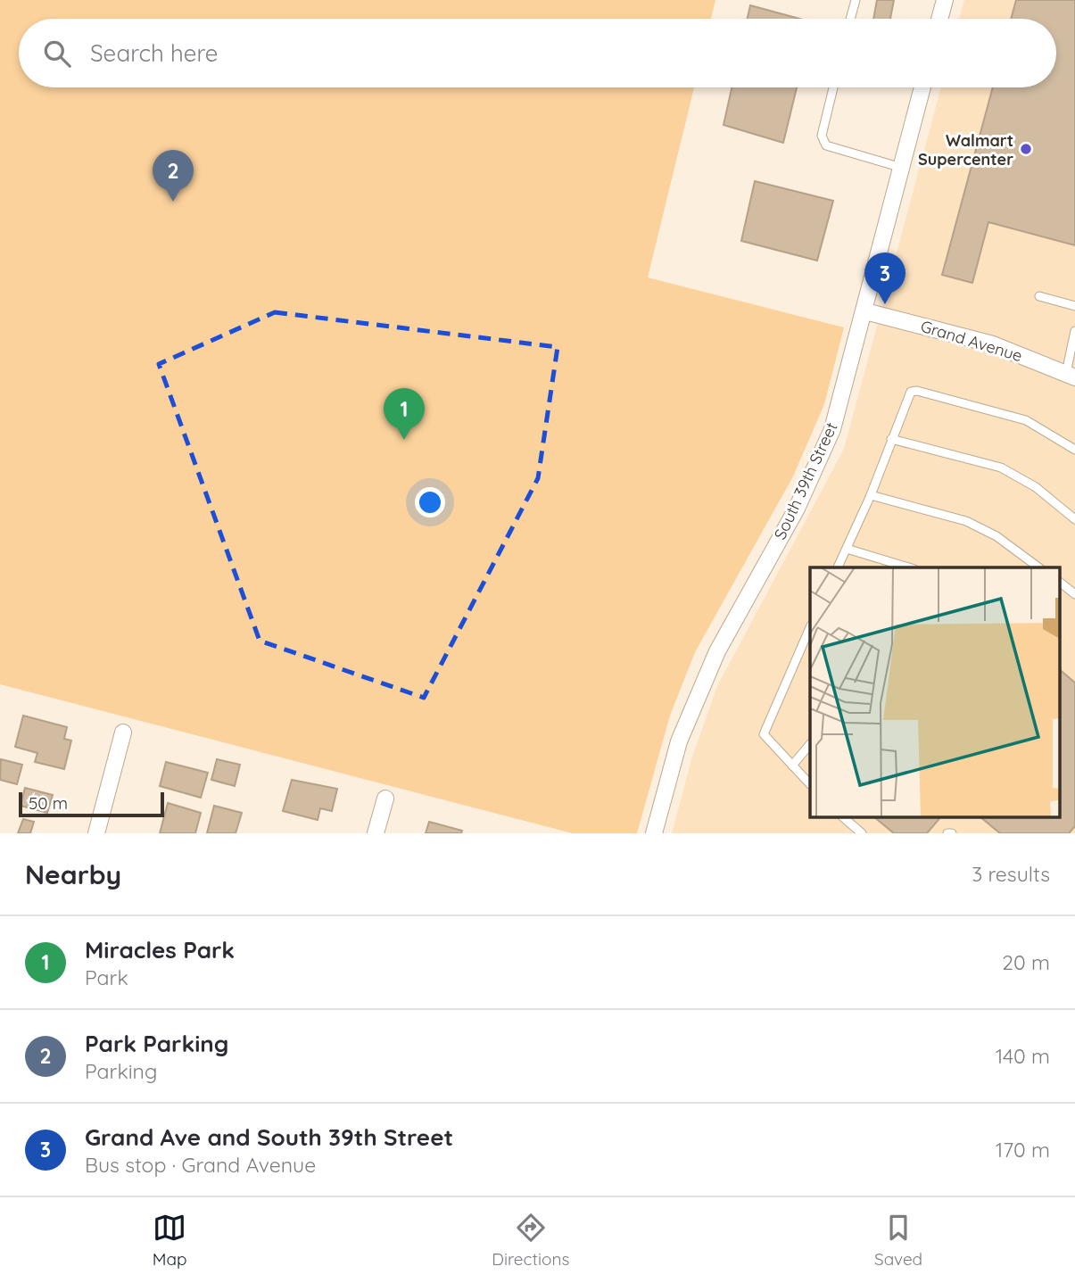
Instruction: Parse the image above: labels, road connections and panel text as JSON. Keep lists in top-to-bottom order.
{
  "streets": {
    "street": ["Grand Avenue", "South 39th Street"]
  },
  "crossings": [
    ["Grand Avenue", "South 39th Street"]
  ],
  "places": ["Walmart Supercenter"],
  "scale_bar": "50 m",
  "page": {
    "search": "Search here",
    "pins": ["2", "3", "1"],
    "scale": "50 m",
    "heading": ["Nearby", "3 results"],
    "list": [
      {
        "mark": "1",
        "name": "Miracles Park",
        "note": "Park",
        "value": "20 m"
      },
      {
        "mark": "2",
        "name": "Park Parking",
        "note": "Parking",
        "value": "140 m"
      },
      {
        "mark": "3",
        "name": "Grand Ave and South 39th Street",
        "note": "Bus stop · Grand Avenue",
        "value": "170 m"
      }
    ],
    "nav": ["Map", "Directions", "Saved"]
  }
}
